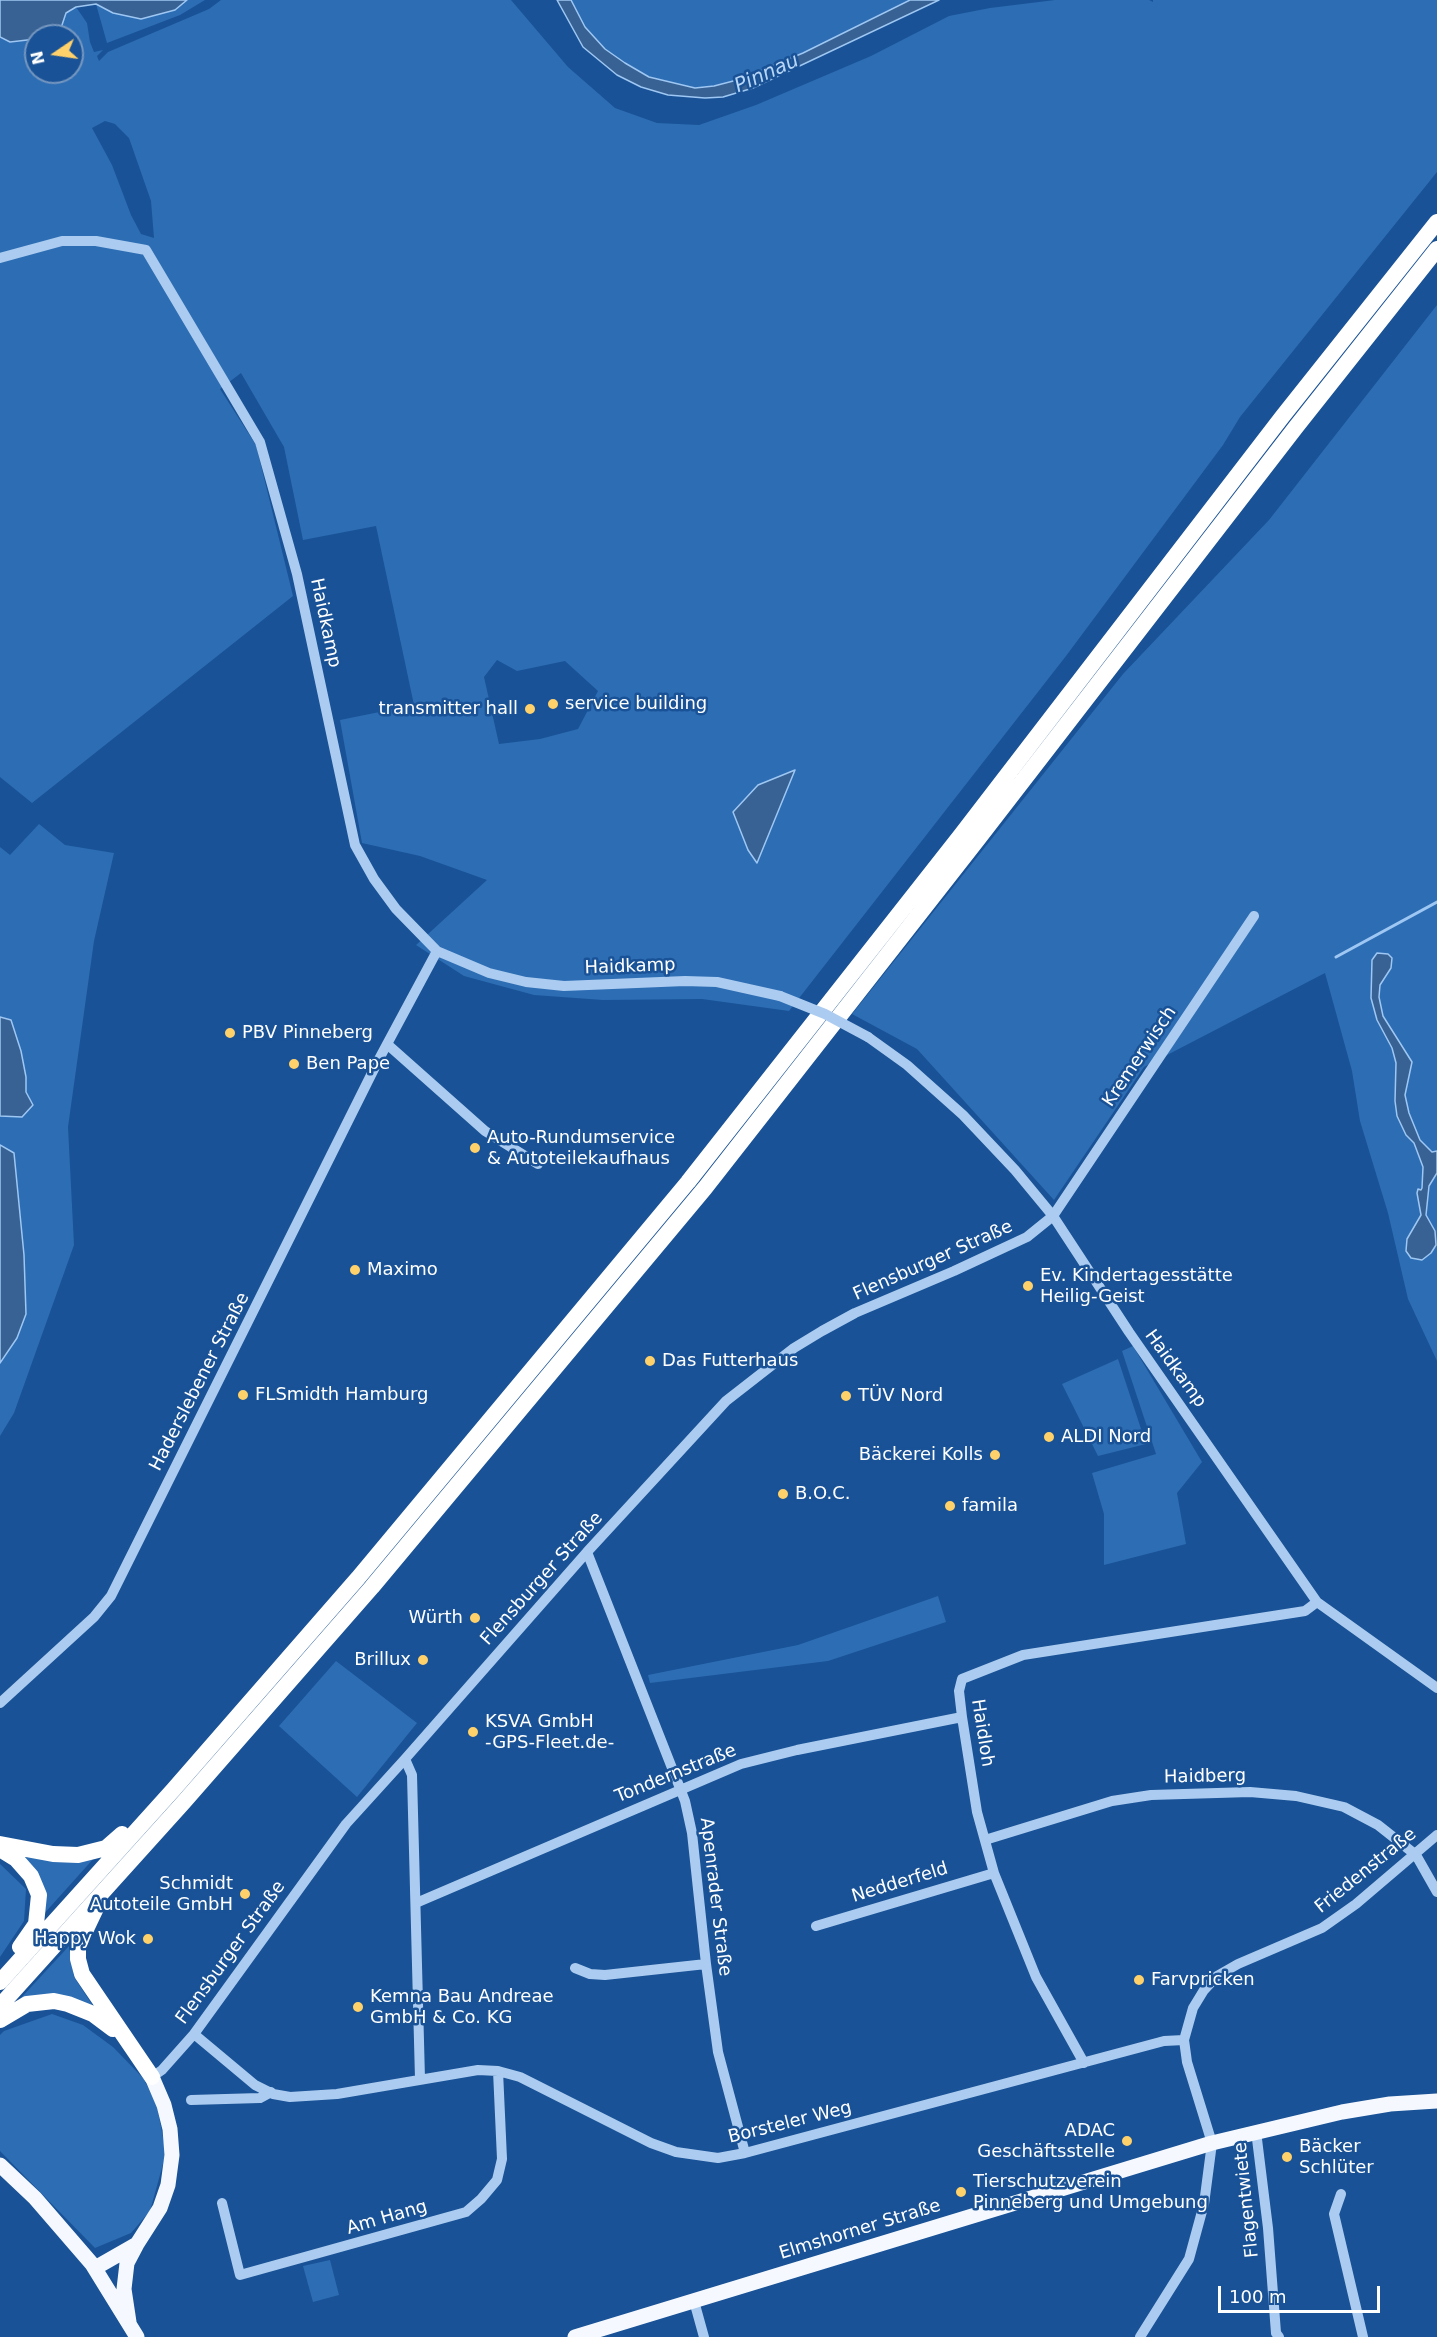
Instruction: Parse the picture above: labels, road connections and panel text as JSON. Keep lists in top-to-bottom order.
{
  "streets": {
    "main road": ["Elmshorner Straße"],
    "street": [
      "Haidkamp",
      "Kremerwisch",
      "Flensburger Straße",
      "Haderslebener Straße",
      "Haidloh",
      "Tondernstraße",
      "Haidberg",
      "Friedenstraße",
      "Nedderfeld",
      "Apenrader Straße",
      "Borsteler Weg",
      "Flagentwiete",
      "Am Hang"
    ]
  },
  "crossings": [
    ["Haidkamp", "Kremerwisch"],
    ["Haidkamp", "Flensburger Straße"],
    ["Haidkamp", "Haderslebener Straße"],
    ["Haidkamp", "Haidloh"],
    ["Kremerwisch", "Flensburger Straße"],
    ["Flensburger Straße", "Apenrader Straße"],
    ["Flensburger Straße", "Borsteler Weg"],
    ["Haidloh", "Tondernstraße"],
    ["Haidloh", "Haidberg"],
    ["Haidloh", "Nedderfeld"],
    ["Haidloh", "Borsteler Weg"],
    ["Tondernstraße", "Apenrader Straße"],
    ["Haidberg", "Friedenstraße"],
    ["Friedenstraße", "Borsteler Weg"],
    ["Friedenstraße", "Elmshorner Straße"],
    ["Apenrader Straße", "Borsteler Weg"],
    ["Borsteler Weg", "Am Hang"],
    ["Flagentwiete", "Elmshorner Straße"]
  ],
  "water": ["Pinnau"],
  "places": [
    "service building",
    "transmitter hall",
    "PBV Pinneberg",
    "Ben Pape",
    "Auto-Rundumservice & Autoteilekaufhaus",
    "Maximo",
    "Ev. Kindertagesstätte Heilig-Geist",
    "Das Futterhaus",
    "FLSmidth Hamburg",
    "TÜV Nord",
    "ALDI Nord",
    "Bäckerei Kolls",
    "B.O.C.",
    "famila",
    "Würth",
    "Brillux",
    "KSVA GmbH -GPS-Fleet.de-",
    "Schmidt Autoteile GmbH",
    "Happy Wok",
    "Farvpricken",
    "Kemna Bau Andreae GmbH & Co. KG",
    "ADAC Geschäftsstelle",
    "Bäcker Schlüter",
    "Tierschutzverein Pinneberg und Umgebung"
  ],
  "scale_bar": "100 m",
  "north": "left"
}
